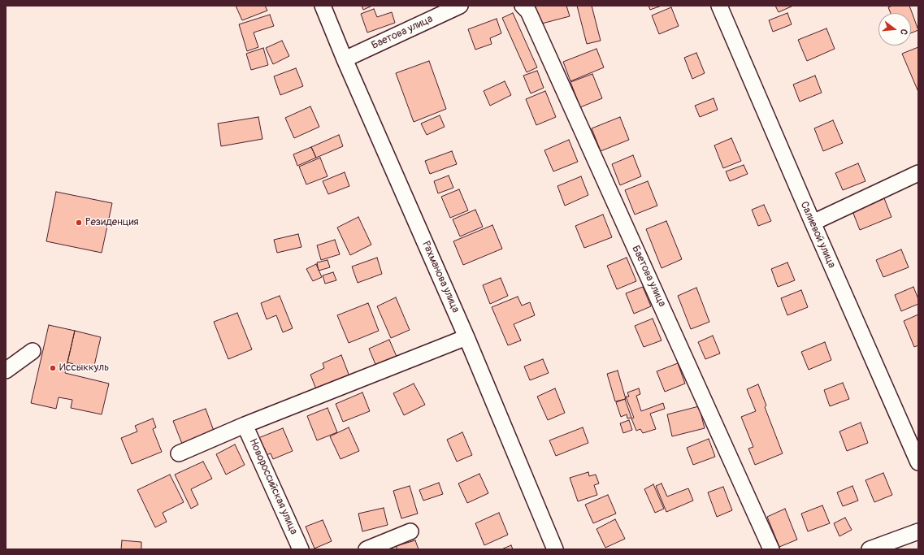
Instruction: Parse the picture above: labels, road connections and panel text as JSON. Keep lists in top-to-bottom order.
{
  "streets": {
    "street": [
      "Баетова улица",
      "Салиевой улица",
      "Рахманова улица",
      "Новороссийская улица"
    ]
  },
  "crossings": [
    ["Баетова улица", "Рахманова улица"]
  ],
  "places": ["Резиденция", "Иссыккуль"],
  "north": "right"
}
